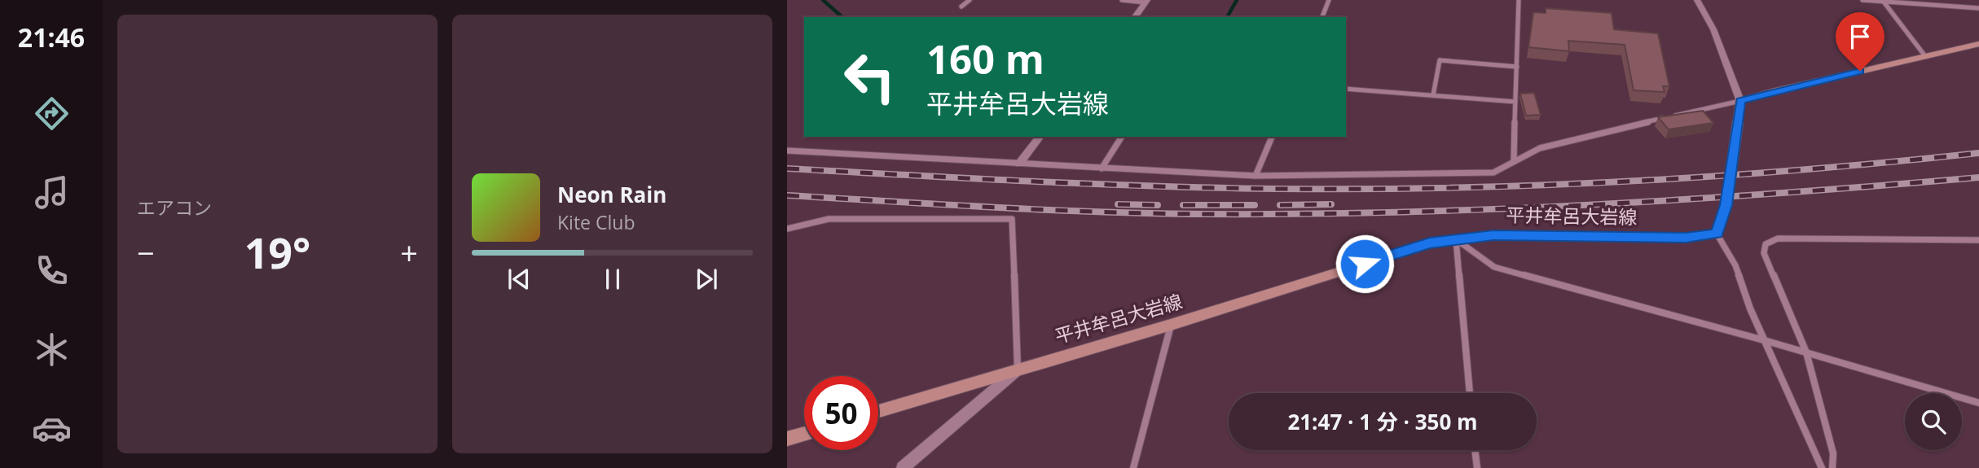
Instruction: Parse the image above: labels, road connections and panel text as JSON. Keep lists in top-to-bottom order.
{
  "streets": {
    "main road": ["平井牟呂大岩線"]
  },
  "page": {
    "tabs": "21:46",
    "tile": "エアコン",
    "turn": ["160 m", "平井牟呂大岩線"],
    "song": ["Neon Rain", "Kite Club"],
    "heat": ["−", "19°", "+"],
    "limit": "50",
    "trip": "21:47 · 1 分 · 350 m"
  }
}
